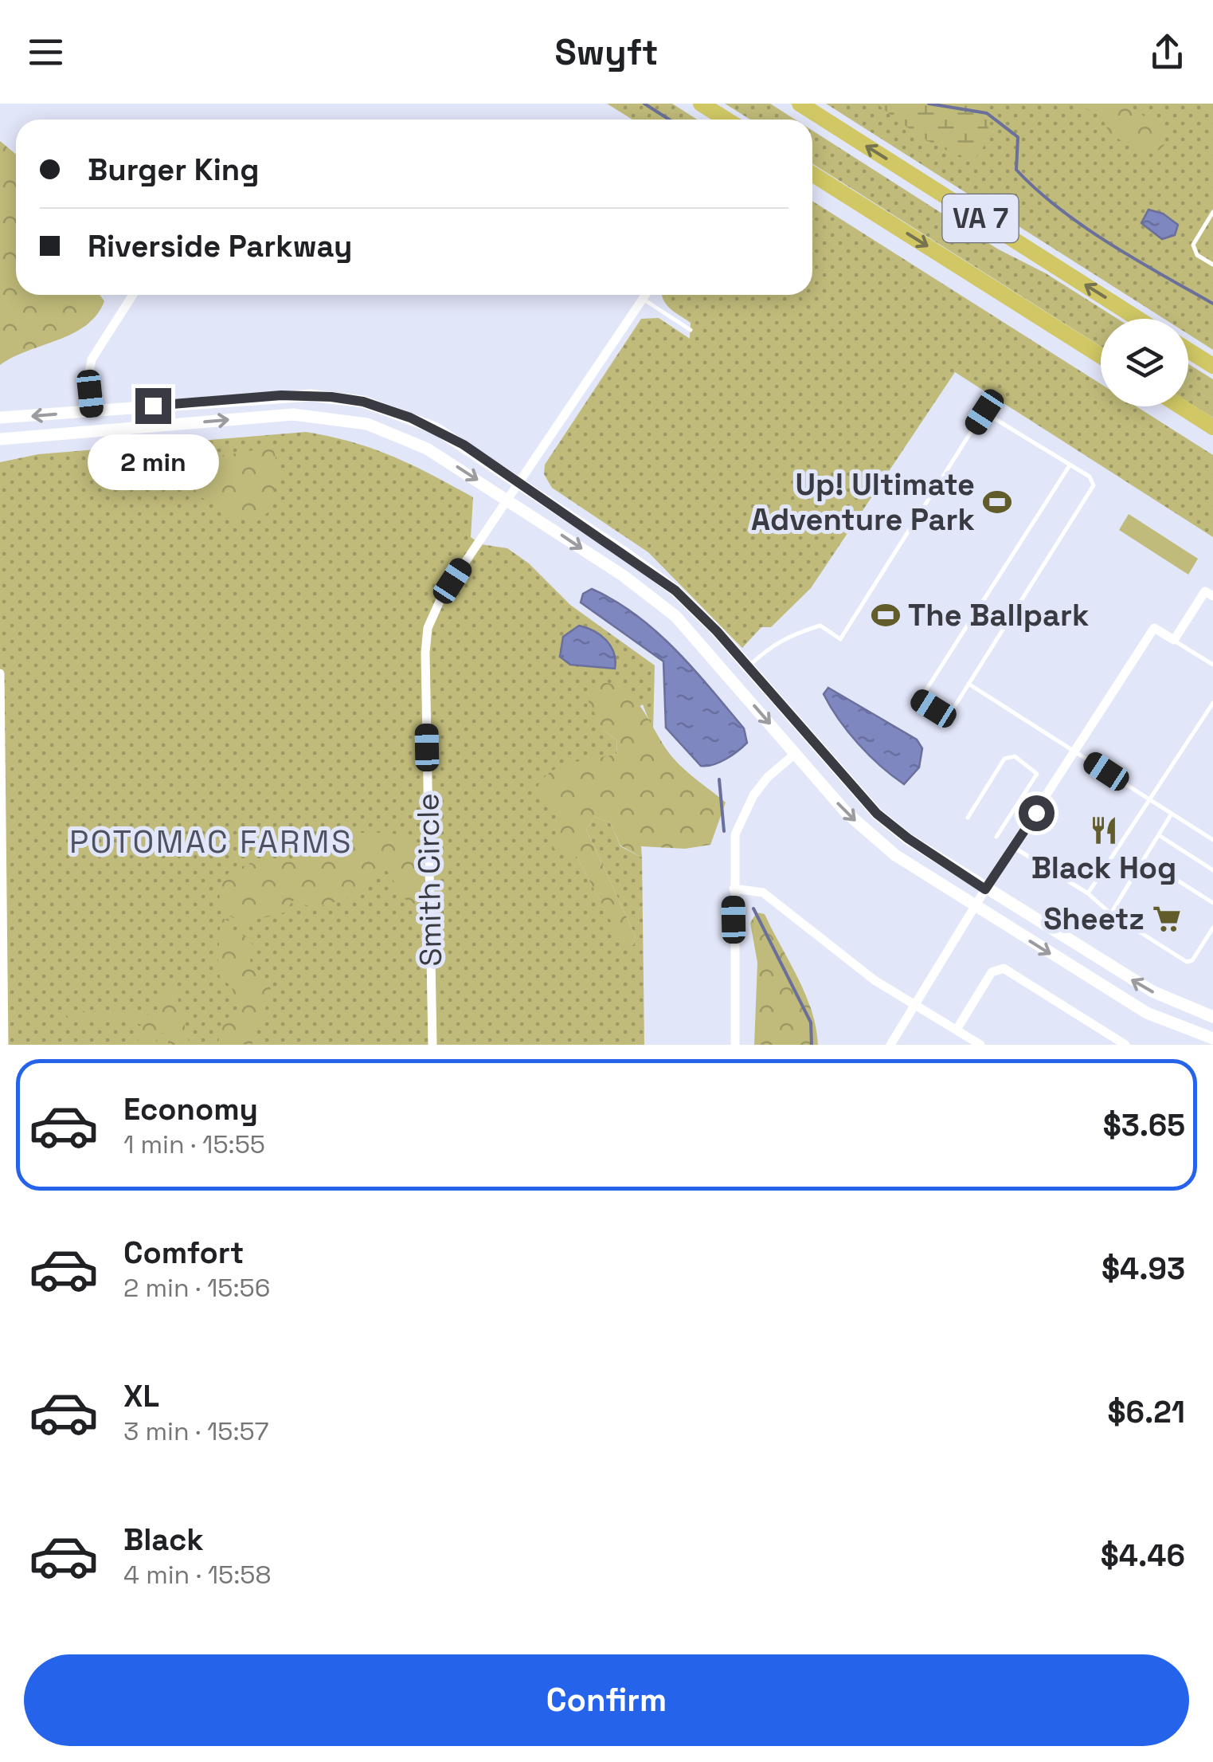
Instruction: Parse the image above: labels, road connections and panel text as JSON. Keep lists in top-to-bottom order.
{
  "streets": {
    "highway": ["VA 7"],
    "street": ["Smith Circle"]
  },
  "districts": ["POTOMAC FARMS"],
  "places": {
    "sports": ["Up! Ultimate Adventure Park", "The Ballpark"],
    "restaurant": ["Black Hog"],
    "supermarket": ["Sheetz"]
  },
  "page": {
    "header": "Swyft",
    "banner": ["Burger King", "Riverside Parkway"],
    "bubble": "2 min",
    "list": [
      {
        "name": "Economy",
        "note": "1 min · 15:55",
        "value": "$3.65"
      },
      {
        "name": "Comfort",
        "note": "2 min · 15:56",
        "value": "$4.93"
      },
      {
        "name": "XL",
        "note": "3 min · 15:57",
        "value": "$6.21"
      },
      {
        "name": "Black",
        "note": "4 min · 15:58",
        "value": "$4.46"
      }
    ],
    "buttons": "Confirm"
  }
}
